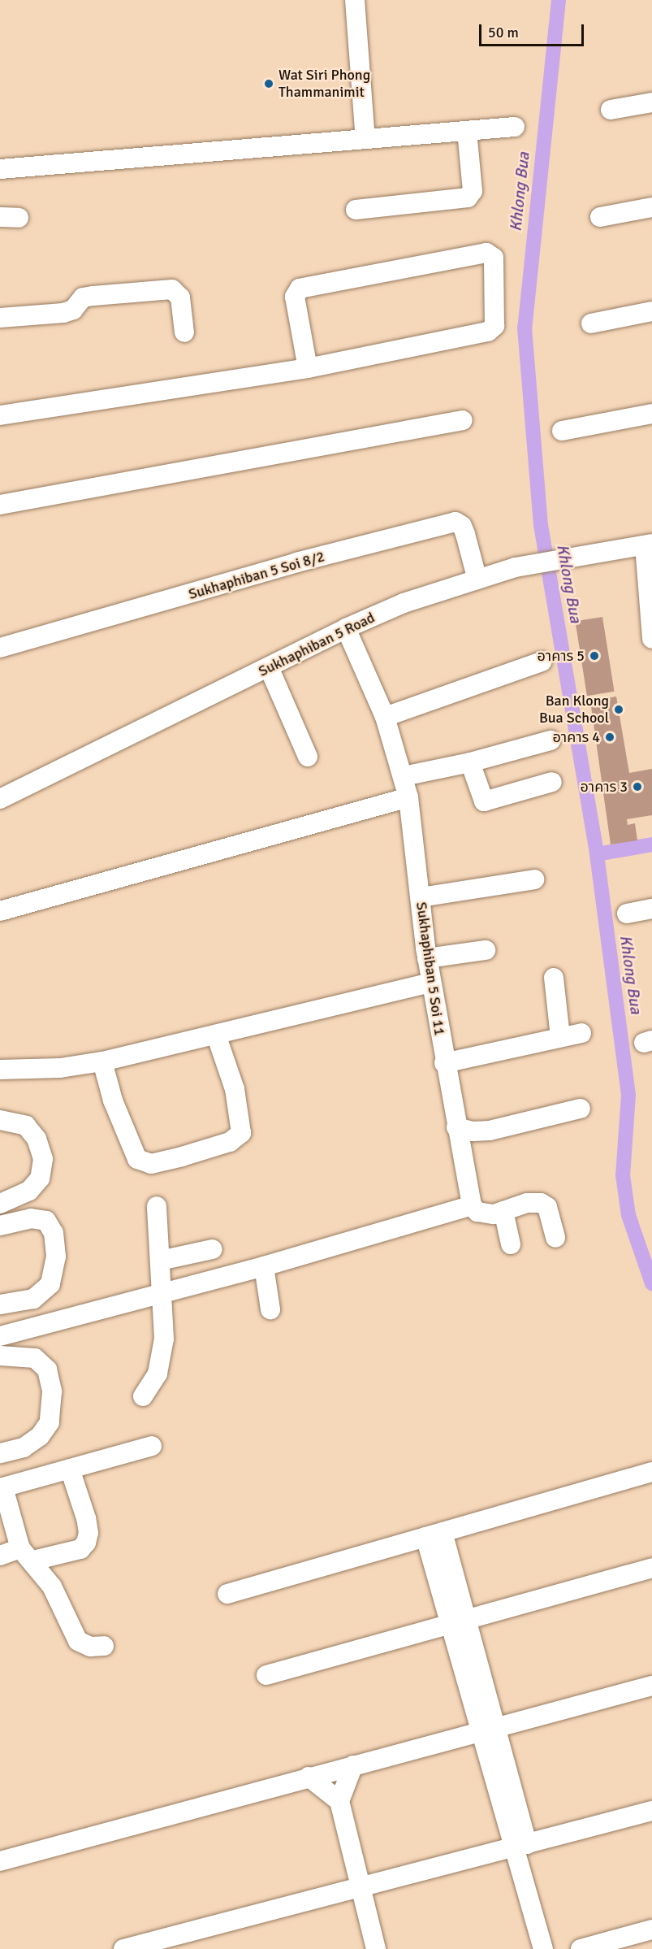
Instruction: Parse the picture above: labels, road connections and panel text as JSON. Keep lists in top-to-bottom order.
{
  "streets": {
    "street": ["Sukhaphiban 5 Soi 8/2", "Sukhaphiban 5 Road", "Sukhaphiban 5 Soi 11"]
  },
  "crossings": [
    ["Sukhaphiban 5 Soi 8/2", "Sukhaphiban 5 Road"],
    ["Sukhaphiban 5 Road", "Sukhaphiban 5 Soi 11"]
  ],
  "water": ["Khlong Bua"],
  "places": [
    "Wat Siri Phong Thammanimit",
    "อาคาร 5",
    "Ban Klong Bua School",
    "อาคาร 4",
    "อาคาร 3"
  ],
  "scale_bar": "50 m"
}
